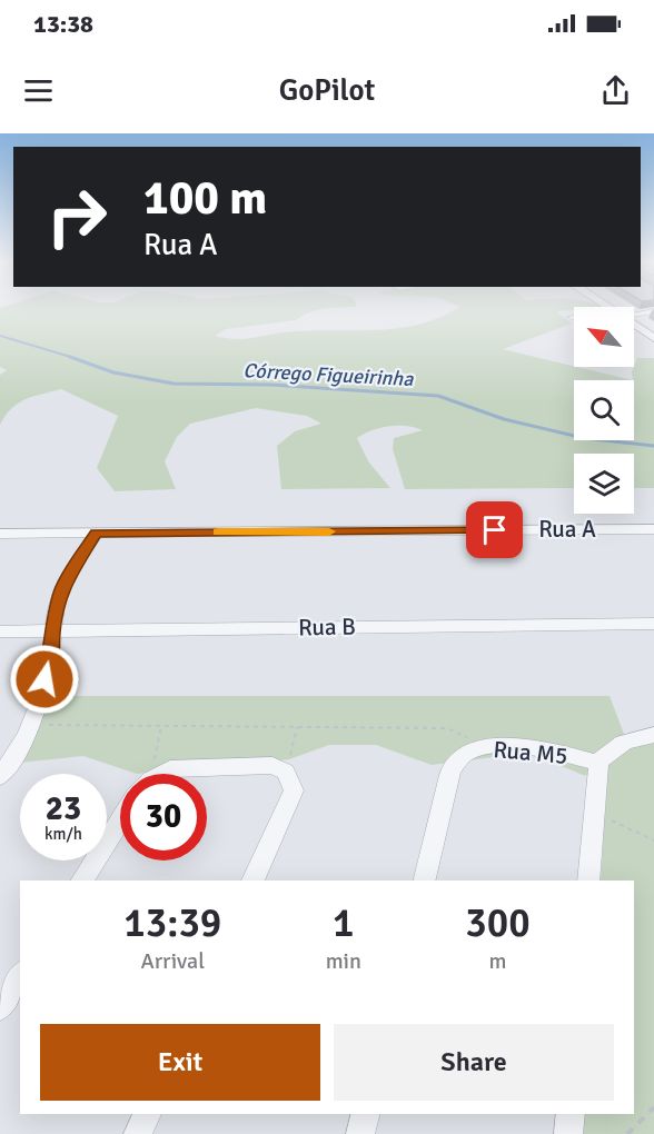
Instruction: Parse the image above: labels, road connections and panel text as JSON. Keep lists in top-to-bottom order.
{
  "streets": {
    "street": ["Rua A", "Rua B", "Rua M5"]
  },
  "water": ["Córrego Figueirinha"],
  "north": "top left",
  "page": {
    "status": "13:38",
    "header": "GoPilot",
    "turn": ["100 m", "Rua A"],
    "speed": "23 km/h",
    "limit": "30",
    "eta": [
      "13:39",
      "Arrival",
      "1",
      "min",
      "300",
      "m"
    ],
    "buttons": ["Exit", "Share"]
  }
}
